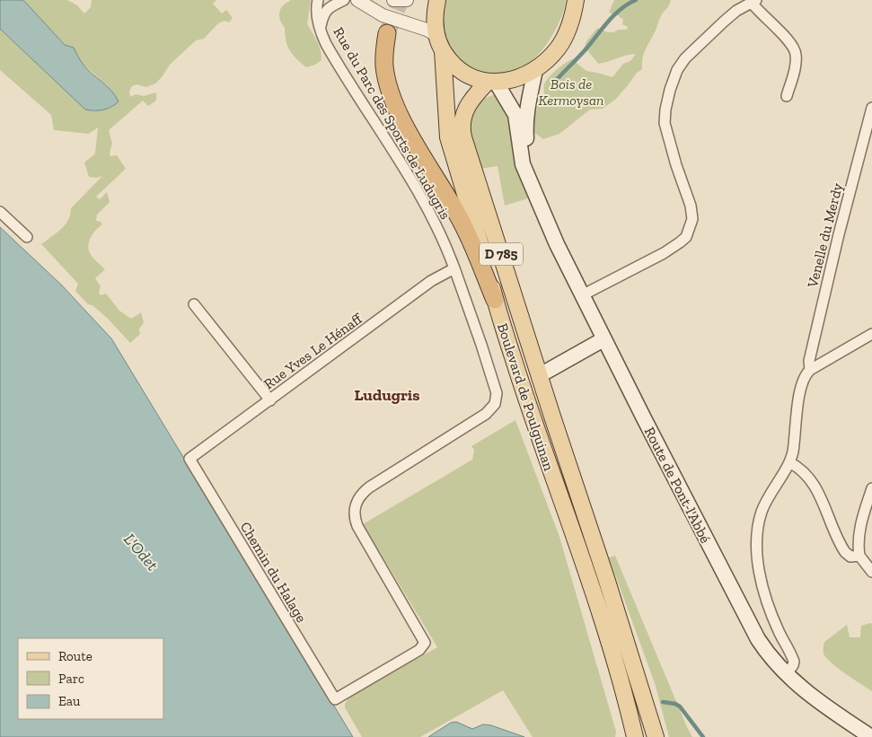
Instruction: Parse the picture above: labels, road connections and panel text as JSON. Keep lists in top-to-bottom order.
{
  "streets": {
    "highway": ["D 785"],
    "main road": ["Boulevard de Poulguinan", "Route de Pont-l'Abbé"],
    "street": [
      "Rue du Parc des Sports de Ludugris",
      "Venelle du Merdy",
      "Rue Yves Le Hénaff",
      "Chemin du Halage"
    ]
  },
  "crossings": [
    ["Rue du Parc des Sports de Ludugris", "Rue Yves Le Hénaff"],
    ["Rue du Parc des Sports de Ludugris", "Chemin du Halage"],
    ["D 785", "Boulevard de Poulguinan"],
    ["Rue Yves Le Hénaff", "Chemin du Halage"],
    ["Boulevard de Poulguinan", "Route de Pont-l'Abbé"]
  ],
  "districts": ["Ludugris"],
  "water": ["L'Odet"],
  "parks": ["Bois de Kermoysan"],
  "legend": ["Route", "Parc", "Eau"]
}
